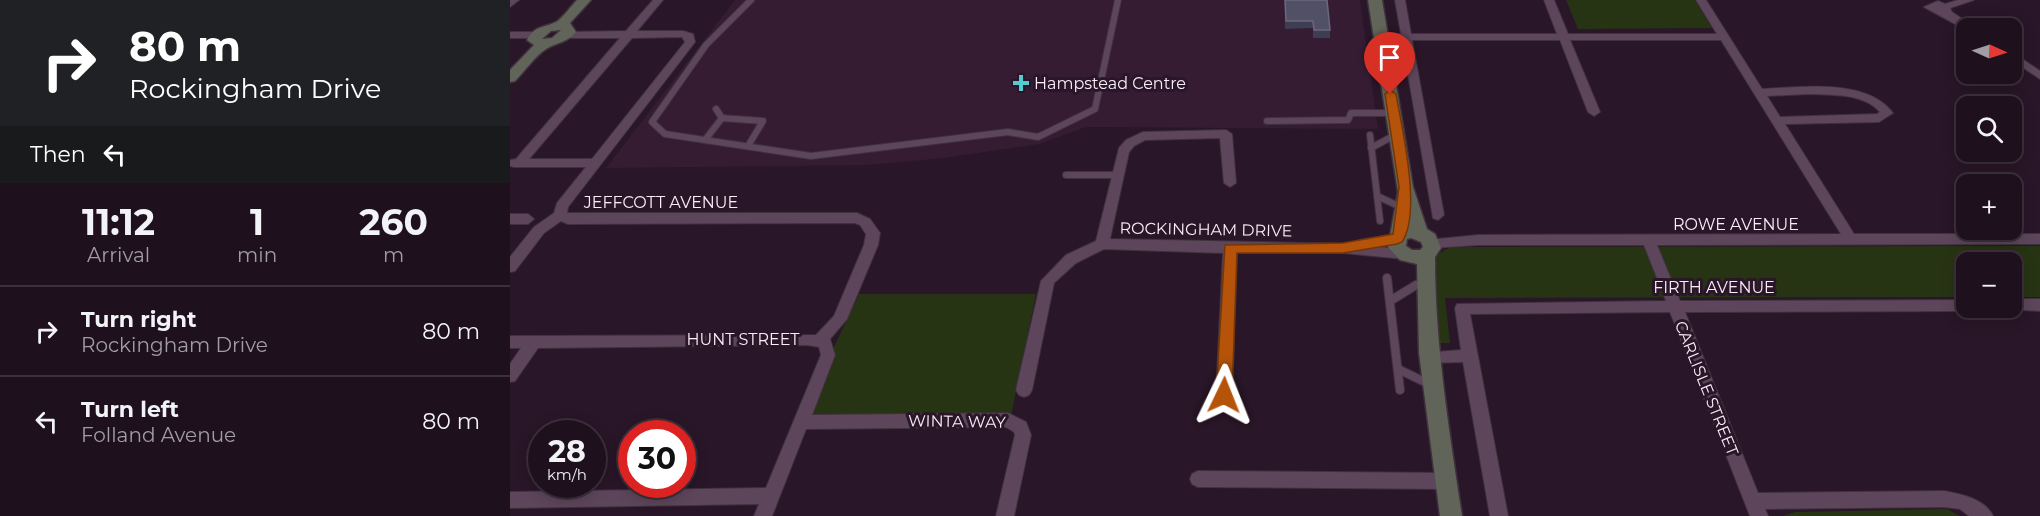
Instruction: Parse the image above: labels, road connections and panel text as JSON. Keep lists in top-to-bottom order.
{
  "streets": {
    "street": [
      "JEFFCOTT AVENUE",
      "ROWE AVENUE",
      "ROCKINGHAM DRIVE",
      "FIRTH AVENUE",
      "HUNT STREET",
      "CARLISLE STREET",
      "WINTA WAY"
    ]
  },
  "crossings": [
    ["JEFFCOTT AVENUE", "HUNT STREET"],
    ["ROWE AVENUE", "ROCKINGHAM DRIVE"],
    ["ROWE AVENUE", "CARLISLE STREET"],
    ["FIRTH AVENUE", "CARLISLE STREET"],
    ["HUNT STREET", "WINTA WAY"]
  ],
  "places": {
    "health": ["Hampstead Centre"]
  },
  "north": "right",
  "page": {
    "turn": ["80 m", "Rockingham Drive"],
    "map_buttons": ["+", "−"],
    "then": "Then",
    "eta": [
      "11:12",
      "Arrival",
      "1",
      "min",
      "260",
      "m"
    ],
    "list": [
      {
        "name": "Turn right",
        "note": "Rockingham Drive",
        "value": "80 m"
      },
      {
        "name": "Turn left",
        "note": "Folland Avenue",
        "value": "80 m"
      }
    ],
    "speed": "28 km/h",
    "limit": "30"
  }
}
